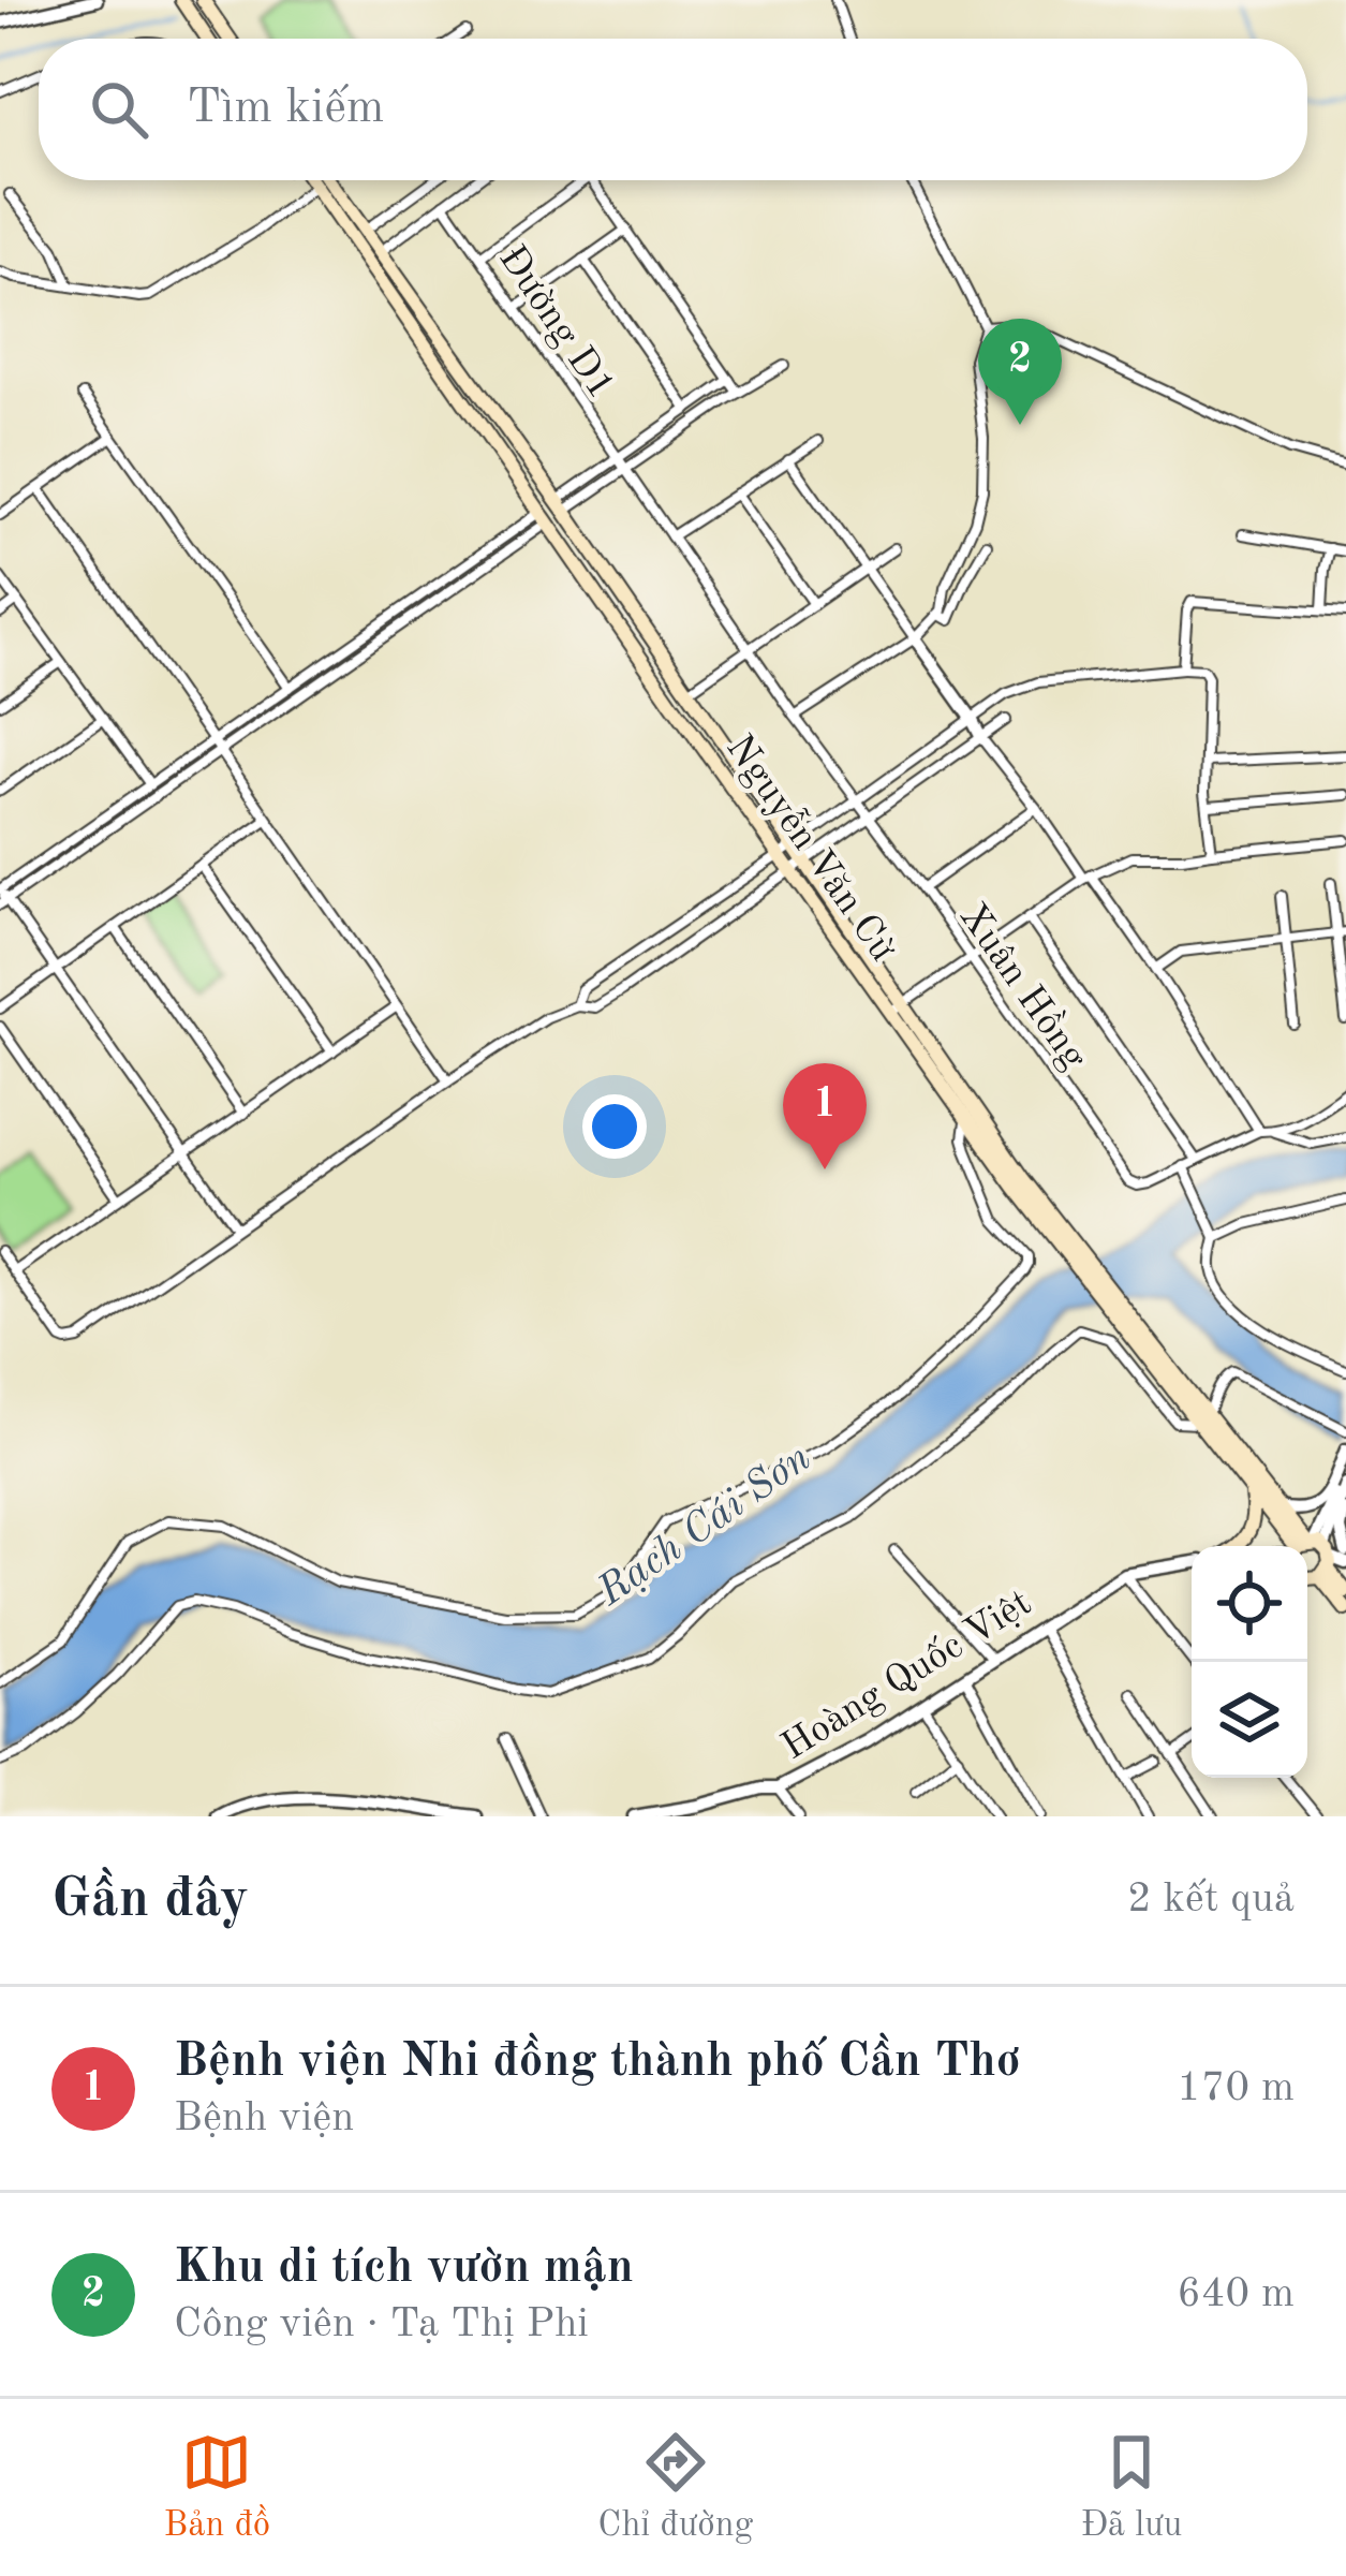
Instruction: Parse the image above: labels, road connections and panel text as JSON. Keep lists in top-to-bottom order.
{
  "streets": {
    "main road": ["Nguyễn Văn Cừ"],
    "street": ["Đường D1", "Xuân Hồng", "Hoàng Quốc Việt"]
  },
  "crossings": [
    ["Đường D1", "Xuân Hồng"]
  ],
  "water": ["Rạch Cái Sơn"],
  "page": {
    "search": "Tìm kiếm",
    "pins": ["2", "1"],
    "heading": ["Gần đây", "2 kết quả"],
    "list": [
      {
        "mark": "1",
        "name": "Bệnh viện Nhi đồng thành phố Cần Thơ",
        "note": "Bệnh viện",
        "value": "170 m"
      },
      {
        "mark": "2",
        "name": "Khu di tích vườn mận",
        "note": "Công viên · Tạ Thị Phi",
        "value": "640 m"
      }
    ],
    "nav": ["Bản đồ", "Chỉ đường", "Đã lưu"]
  }
}
